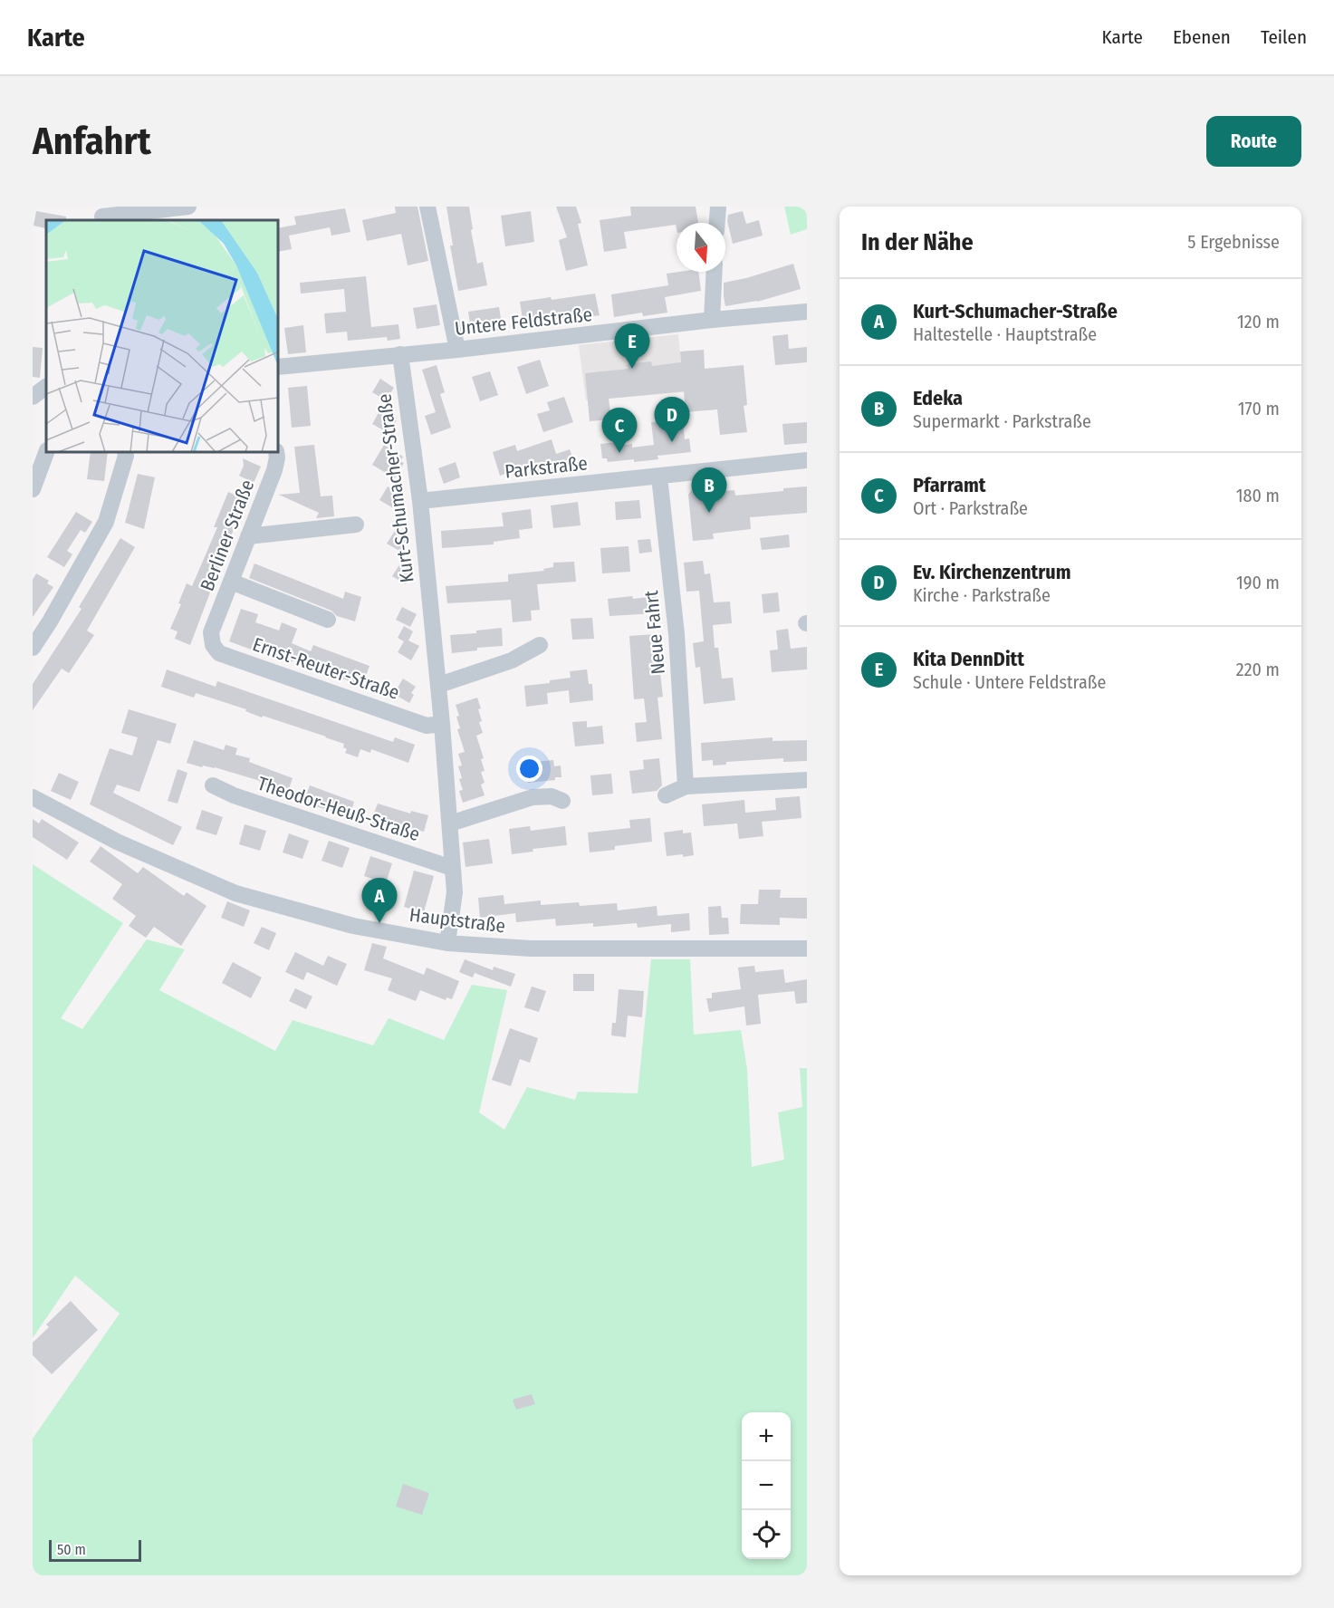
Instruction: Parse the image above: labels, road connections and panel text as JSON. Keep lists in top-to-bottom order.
{
  "streets": {
    "street": [
      "Untere Feldstraße",
      "Parkstraße",
      "Kurt-Schumacher-Straße",
      "Berliner Straße",
      "Neue Fahrt",
      "Ernst-Reuter-Straße",
      "Theodor-Heuß-Straße",
      "Hauptstraße"
    ]
  },
  "crossings": [
    ["Untere Feldstraße", "Kurt-Schumacher-Straße"],
    ["Parkstraße", "Kurt-Schumacher-Straße"],
    ["Parkstraße", "Neue Fahrt"],
    ["Kurt-Schumacher-Straße", "Ernst-Reuter-Straße"],
    ["Kurt-Schumacher-Straße", "Theodor-Heuß-Straße"],
    ["Kurt-Schumacher-Straße", "Hauptstraße"],
    ["Berliner Straße", "Ernst-Reuter-Straße"]
  ],
  "scale_bar": "50 m",
  "north": "bottom",
  "page": {
    "header": "Karte",
    "nav": ["Karte", "Ebenen", "Teilen"],
    "buttons": "Route",
    "title": "Anfahrt",
    "heading": ["In der Nähe", "5 Ergebnisse"],
    "list": [
      {
        "mark": "A",
        "name": "Kurt-Schumacher-Straße",
        "note": "Haltestelle · Hauptstraße",
        "value": "120 m"
      },
      {
        "mark": "B",
        "name": "Edeka",
        "note": "Supermarkt · Parkstraße",
        "value": "170 m"
      },
      {
        "mark": "C",
        "name": "Pfarramt",
        "note": "Ort · Parkstraße",
        "value": "180 m"
      },
      {
        "mark": "D",
        "name": "Ev. Kirchenzentrum",
        "note": "Kirche · Parkstraße",
        "value": "190 m"
      },
      {
        "mark": "E",
        "name": "Kita DennDitt",
        "note": "Schule · Untere Feldstraße",
        "value": "220 m"
      }
    ],
    "pins": [
      "E",
      "D",
      "C",
      "B",
      "A"
    ],
    "map_buttons": ["+", "−"],
    "scale": "50 m"
  }
}
